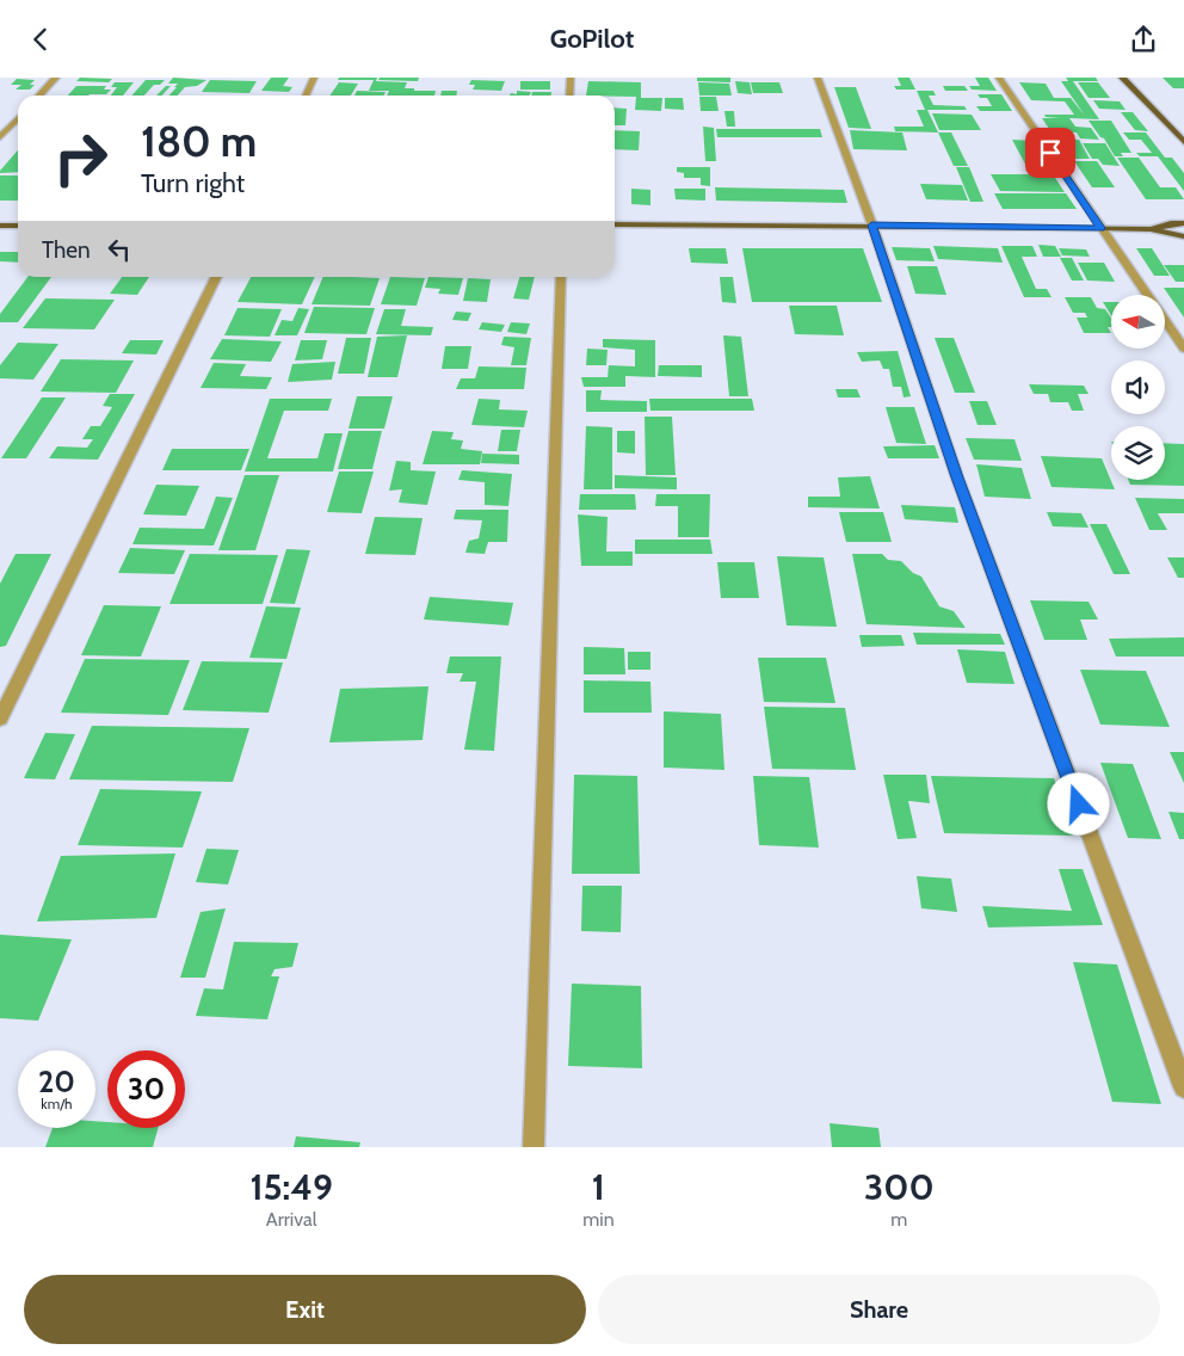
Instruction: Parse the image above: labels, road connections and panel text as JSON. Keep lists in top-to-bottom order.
{
  "north": "left",
  "page": {
    "header": "GoPilot",
    "turn": ["180 m", "Turn right"],
    "then": "Then",
    "speed": "20 km/h",
    "limit": "30",
    "eta": [
      "15:49",
      "Arrival",
      "1",
      "min",
      "300",
      "m"
    ],
    "buttons": ["Exit", "Share"]
  }
}
